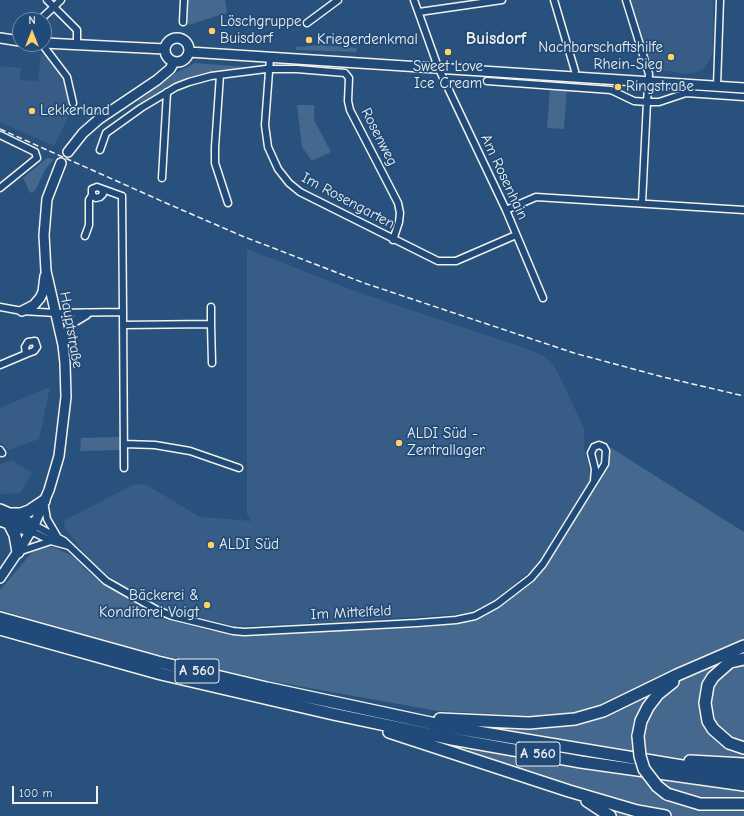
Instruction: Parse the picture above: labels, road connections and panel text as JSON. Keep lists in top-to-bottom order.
{
  "streets": {
    "highway": ["A 560"],
    "main road": ["Hauptstraße"],
    "street": [
      "Rosenweg",
      "Am Rosenhain",
      "Im Rosengarten",
      "Im Mittelfeld"
    ]
  },
  "crossings": [
    ["Rosenweg", "Im Rosengarten"],
    ["Am Rosenhain", "Im Rosengarten"],
    ["Hauptstraße", "Im Mittelfeld"]
  ],
  "districts": ["Buisdorf"],
  "places": [
    "Löschgruppe Buisdorf",
    "Kriegerdenkmal",
    "Sweet Love Ice Cream",
    "Nachbarschaftshilfe Rhein-Sieg",
    "Ringstraße",
    "Lekkerland",
    "ALDI Süd - Zentrallager",
    "ALDI Süd",
    "Bäckerei & Konditorei Voigt"
  ],
  "scale_bar": "100 m",
  "north": "top"
}
